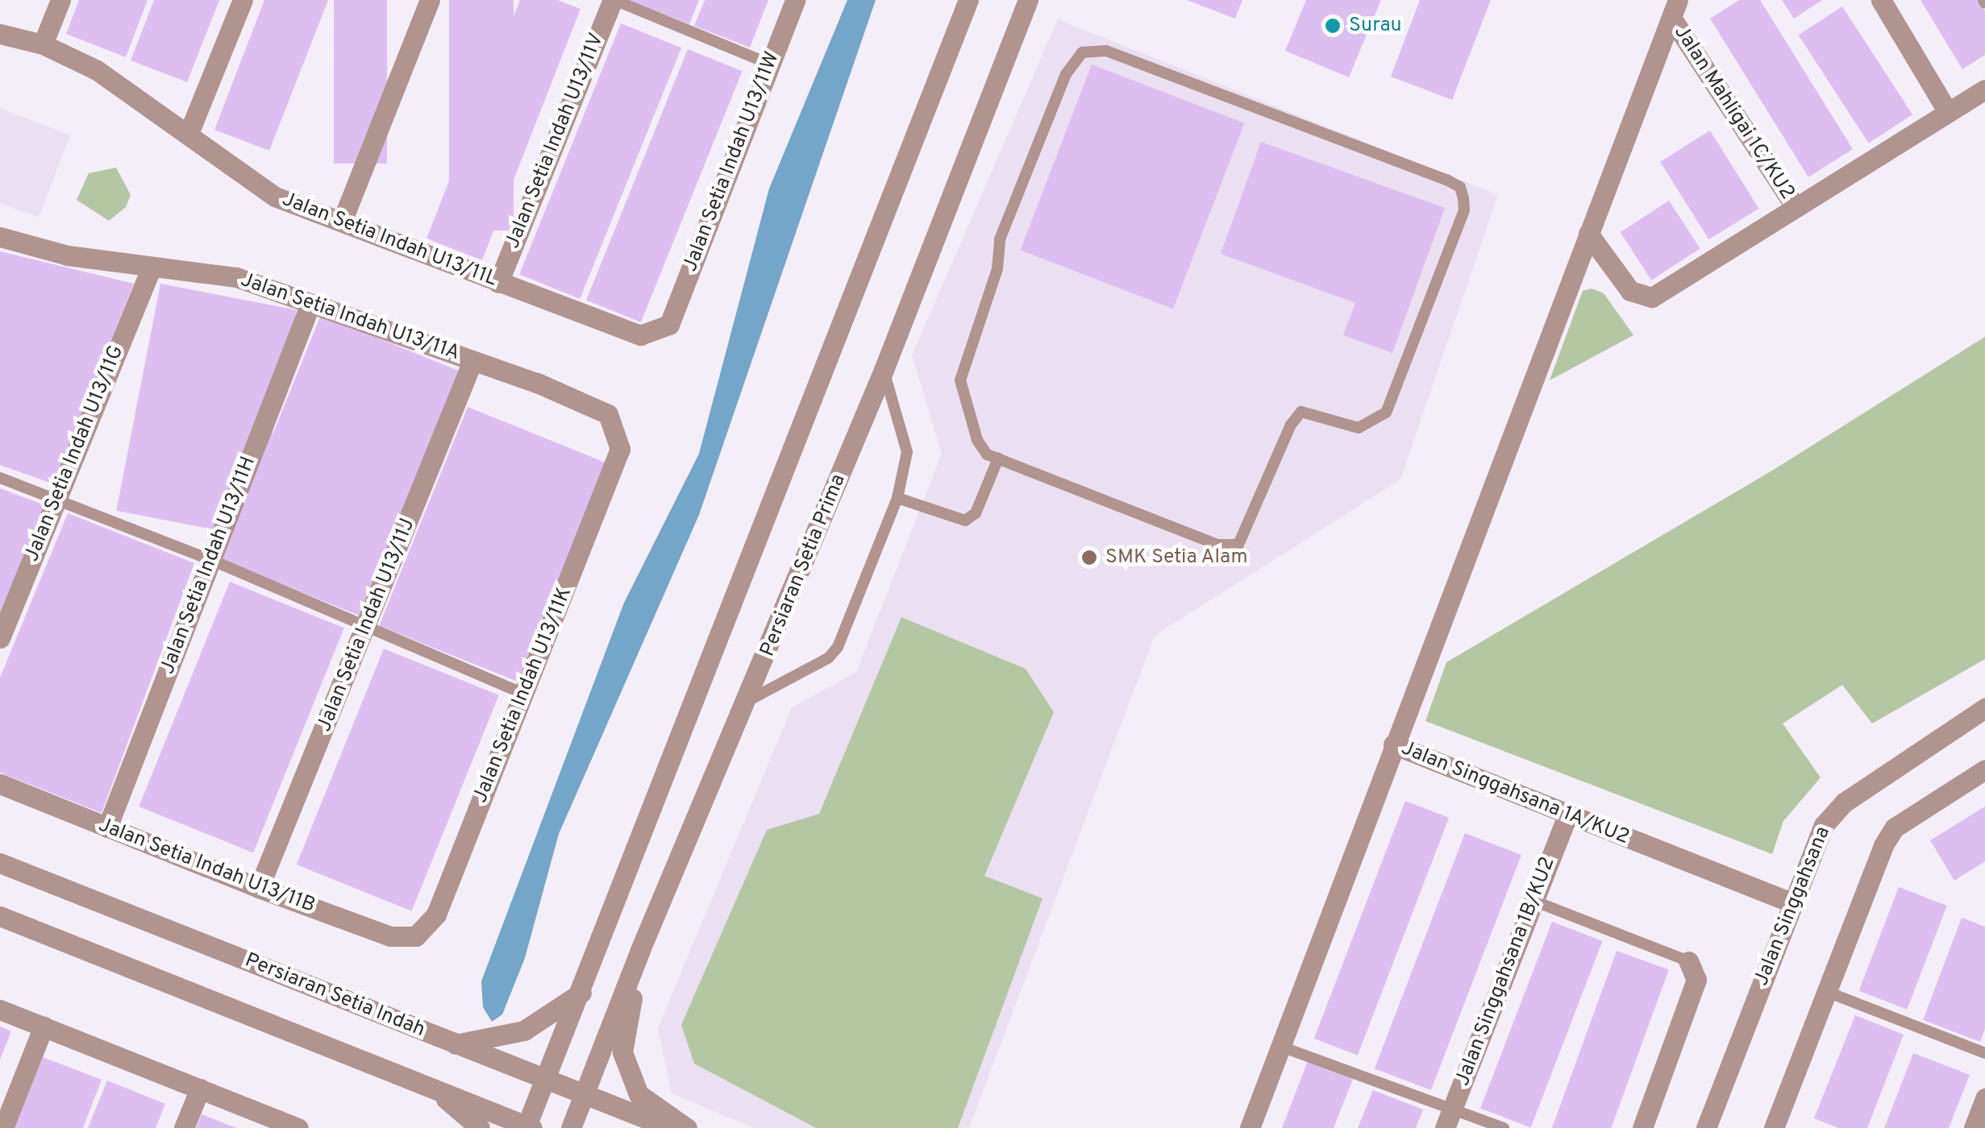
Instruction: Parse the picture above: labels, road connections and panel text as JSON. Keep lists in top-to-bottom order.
{
  "streets": {
    "street": [
      "Jalan Mahligai 1C/KU2",
      "Jalan Setia Indah U13/11V",
      "Jalan Setia Indah U13/11W",
      "Jalan Setia Indah U13/11L",
      "Jalan Setia Indah U13/11A",
      "Jalan Setia Indah U13/11G",
      "Jalan Setia Indah U13/11H",
      "Persiaran Setia Prima",
      "Jalan Setia Indah U13/11J",
      "Jalan Setia Indah U13/11K",
      "Jalan Singgahsana 1A/KU2",
      "Jalan Setia Indah U13/11B",
      "Jalan Singgahsana",
      "Jalan Singgahsana 1B/KU2",
      "Persiaran Setia Indah"
    ]
  },
  "crossings": [
    ["Jalan Setia Indah U13/11V", "Jalan Setia Indah U13/11L"],
    ["Jalan Setia Indah U13/11W", "Jalan Setia Indah U13/11L"],
    ["Jalan Setia Indah U13/11A", "Jalan Setia Indah U13/11G"],
    ["Jalan Setia Indah U13/11A", "Jalan Setia Indah U13/11H"],
    ["Jalan Setia Indah U13/11A", "Jalan Setia Indah U13/11J"],
    ["Jalan Setia Indah U13/11A", "Jalan Setia Indah U13/11K"],
    ["Jalan Setia Indah U13/11H", "Jalan Setia Indah U13/11B"],
    ["Persiaran Setia Prima", "Persiaran Setia Indah"],
    ["Jalan Setia Indah U13/11J", "Jalan Setia Indah U13/11B"],
    ["Jalan Setia Indah U13/11K", "Jalan Setia Indah U13/11B"],
    ["Jalan Singgahsana 1A/KU2", "Jalan Singgahsana"],
    ["Jalan Singgahsana 1A/KU2", "Jalan Singgahsana 1B/KU2"]
  ],
  "places": ["Surau", "SMK Setia Alam"]
}
